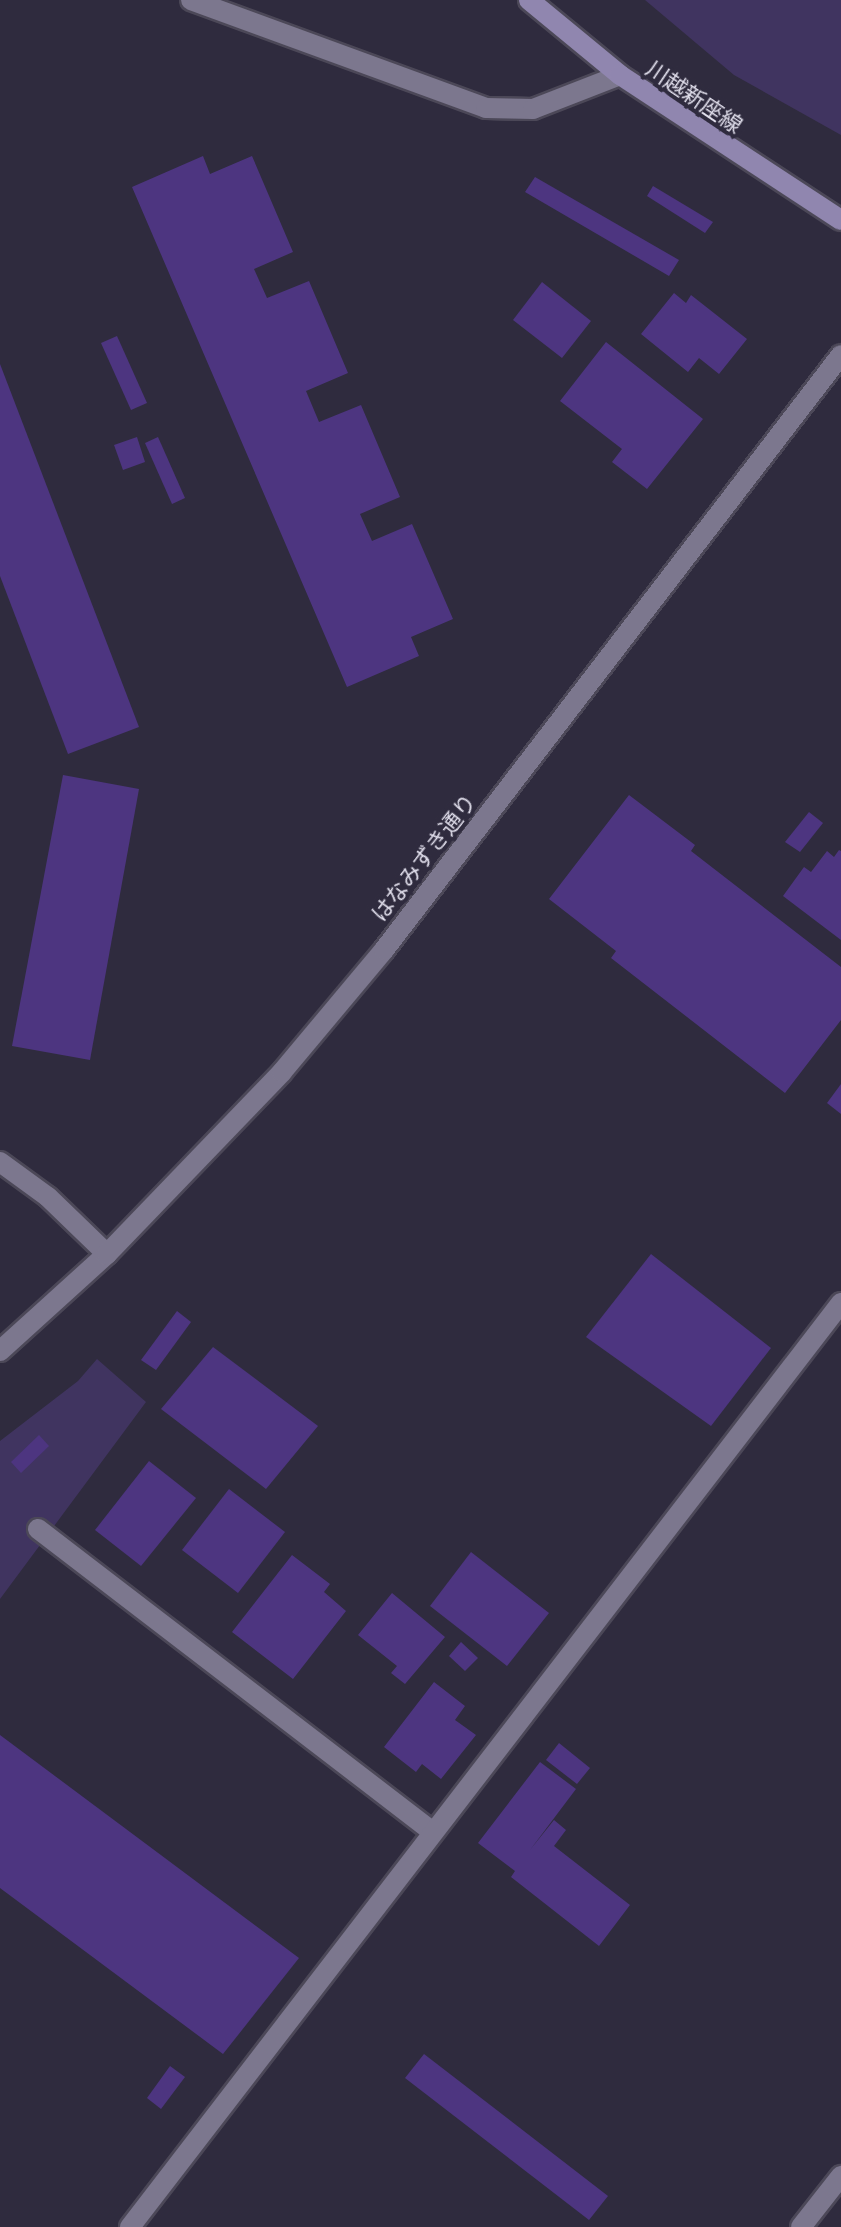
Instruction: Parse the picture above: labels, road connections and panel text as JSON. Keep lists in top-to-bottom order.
{
  "streets": {
    "main road": ["川越新座線"],
    "street": ["はなみずき通り"]
  }
}
